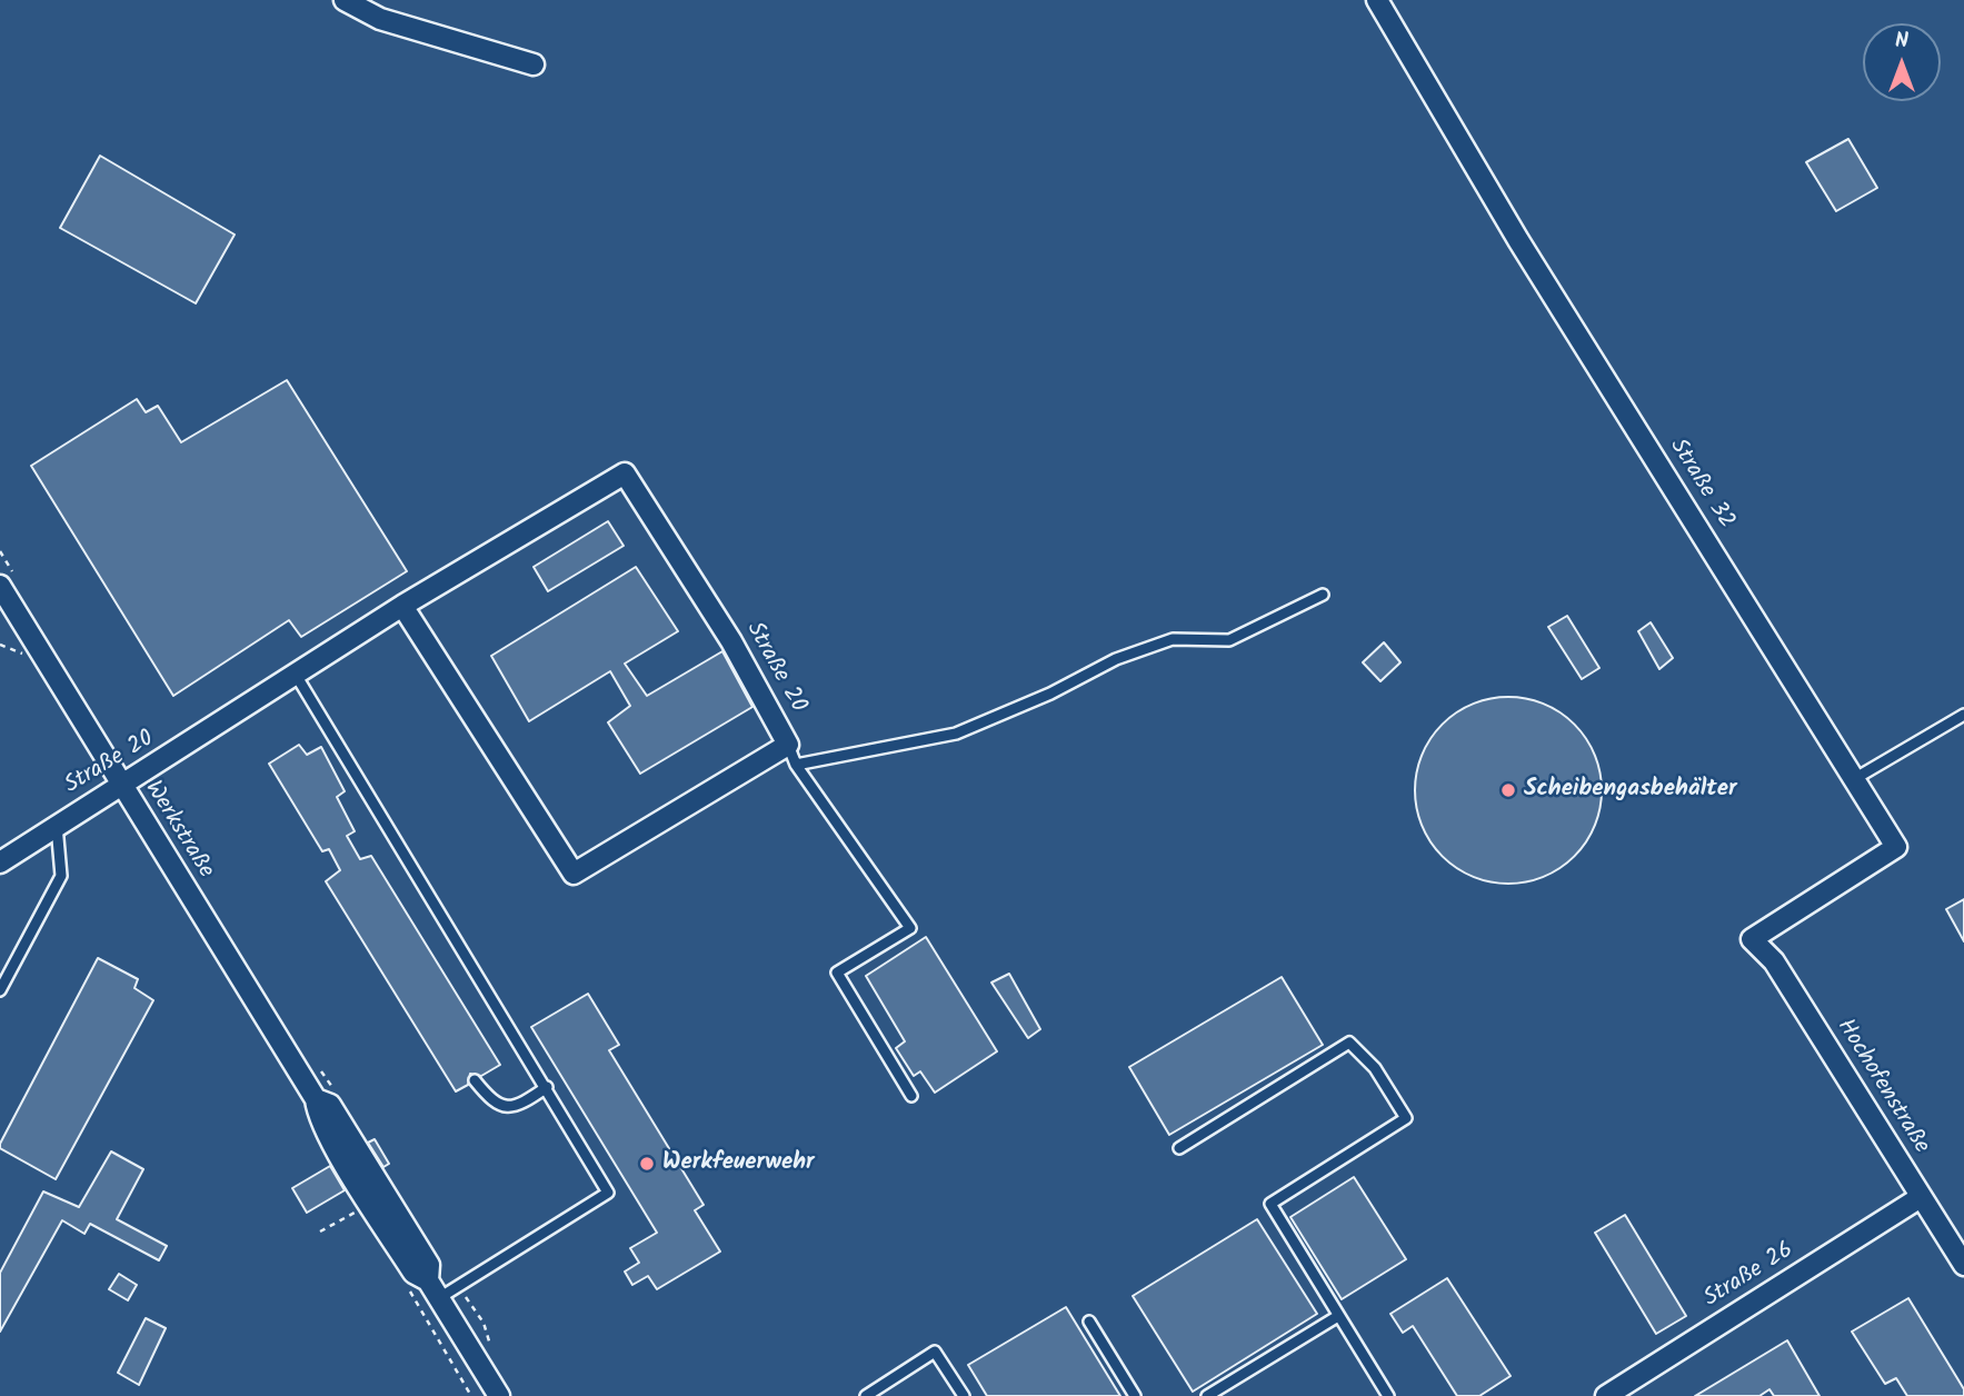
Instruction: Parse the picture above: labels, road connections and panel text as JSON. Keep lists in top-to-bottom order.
{
  "streets": {
    "street": [
      "Straße 32",
      "Straße 20",
      "Werkstraße",
      "Hochofenstraße",
      "Straße 26"
    ]
  },
  "crossings": [
    ["Straße 32", "Hochofenstraße"],
    ["Straße 20", "Werkstraße"],
    ["Hochofenstraße", "Straße 26"]
  ],
  "places": ["Scheibengasbehälter", "Werkfeuerwehr"],
  "north": "top"
}
